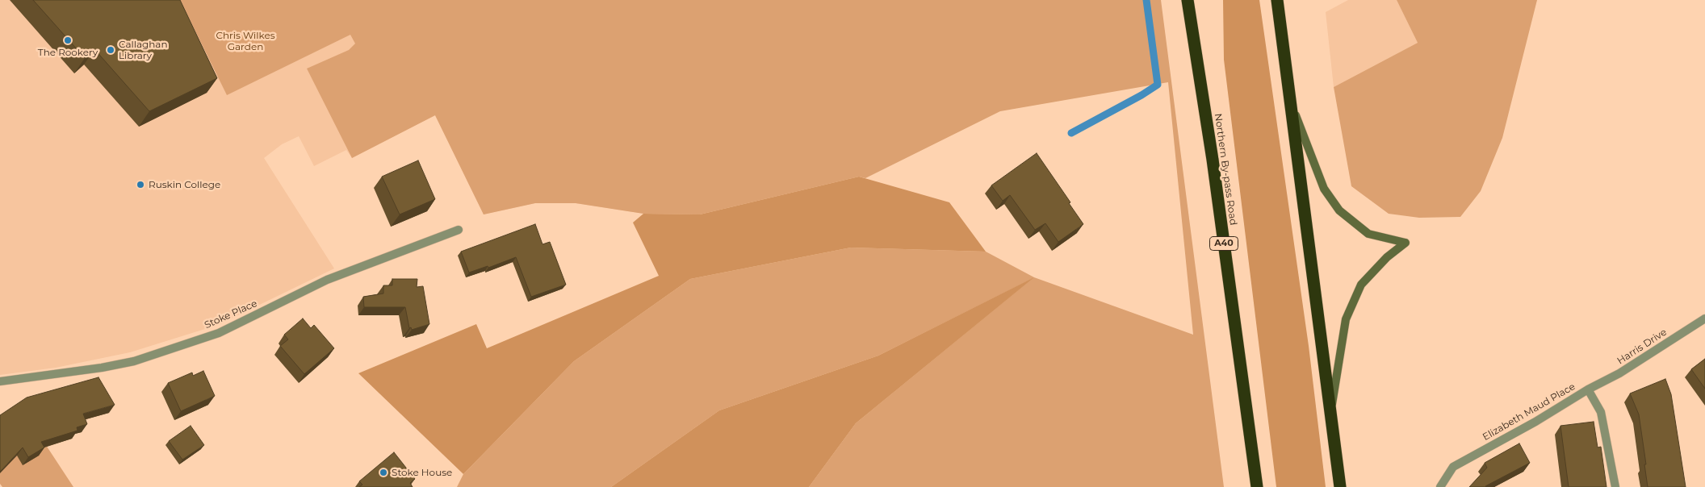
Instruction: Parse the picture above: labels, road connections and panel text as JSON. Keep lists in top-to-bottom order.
{
  "streets": {
    "highway": ["Northern By-pass Road", "A40"],
    "street": ["Stoke Place", "Harris Drive", "Elizabeth Maud Place"]
  },
  "crossings": [
    ["Harris Drive", "Elizabeth Maud Place"]
  ],
  "parks": ["Chris Wilkes Garden"],
  "places": [
    "The Rookery",
    "Callaghan Library",
    "Ruskin College",
    "Stoke House"
  ]
}
